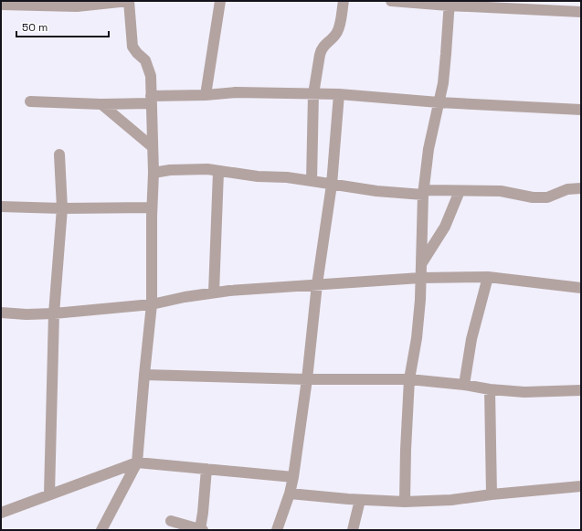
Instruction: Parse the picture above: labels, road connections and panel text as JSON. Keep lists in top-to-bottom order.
{
  "scale_bar": "50 m"
}
